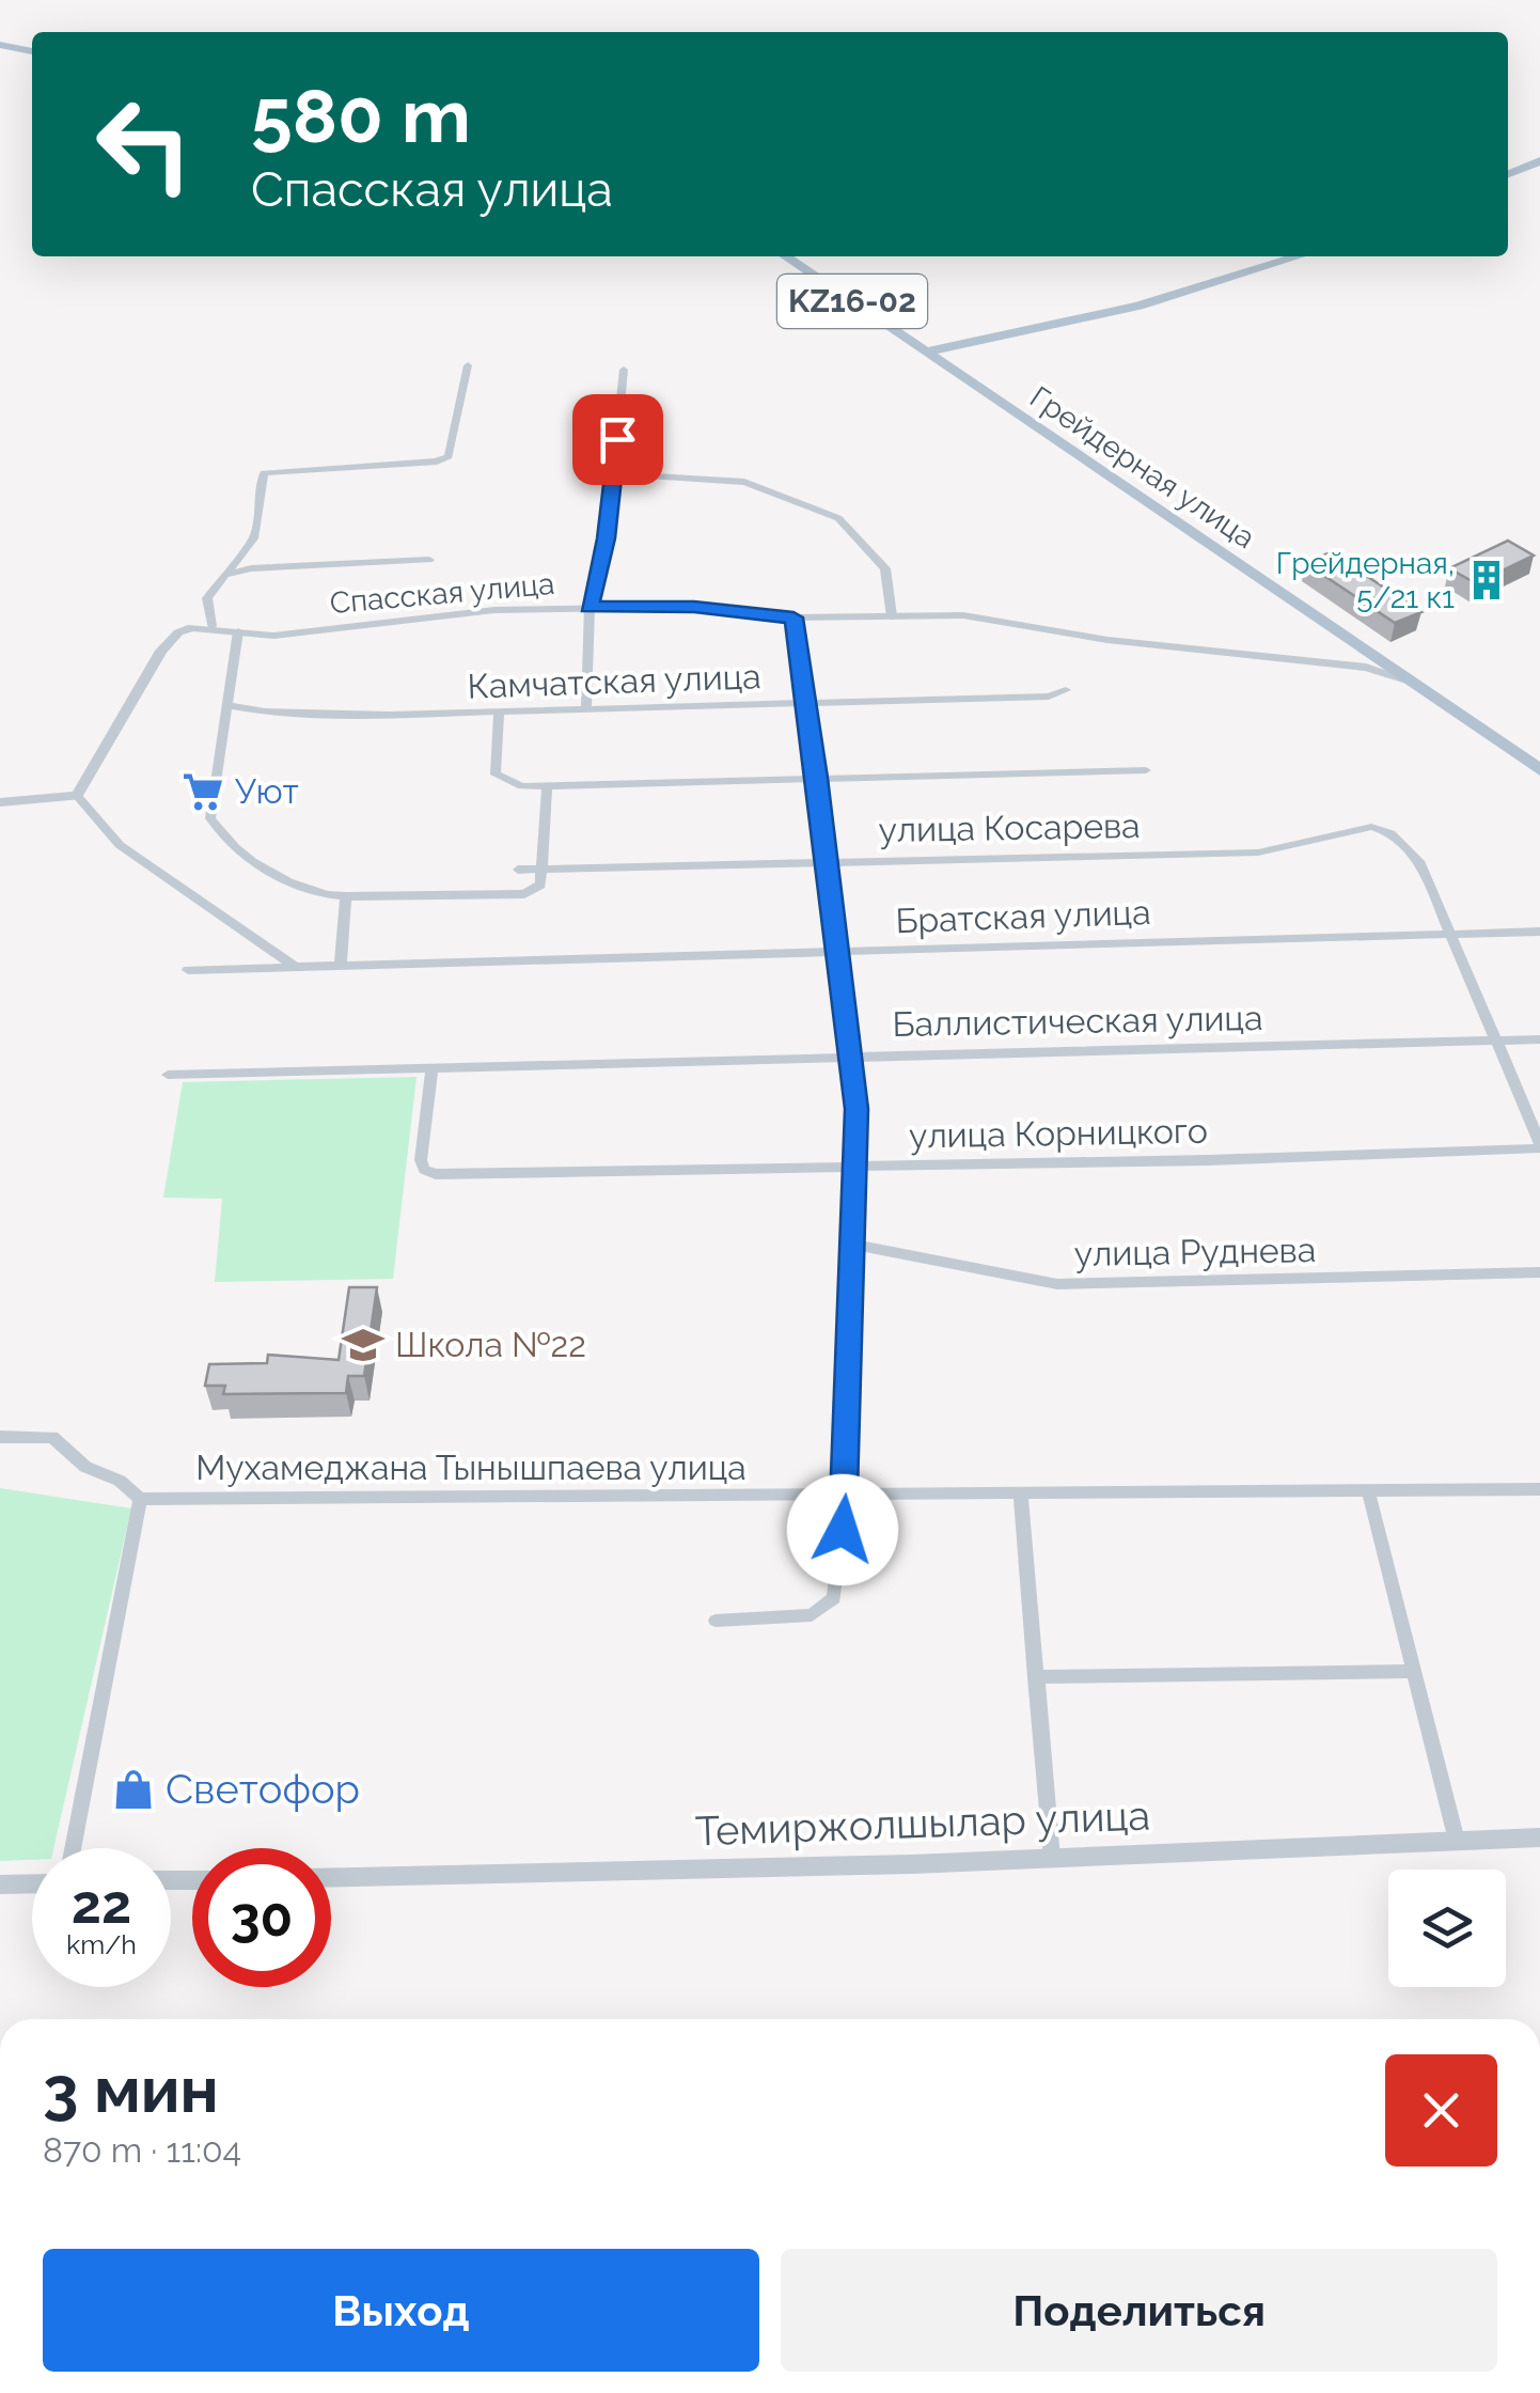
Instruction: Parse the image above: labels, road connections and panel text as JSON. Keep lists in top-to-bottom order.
{
  "streets": {
    "main road": ["KZ16-02", "Грейдерная улица"],
    "street": [
      "Спасская улица",
      "Камчатская улица",
      "улица Косарева",
      "Братская улица",
      "Баллистическая улица",
      "улица Корницкого",
      "улица Руднева",
      "Мухамеджана Тынышпаева улица",
      "Темиржолшылар улица"
    ]
  },
  "crossings": [
    ["KZ16-02", "Грейдерная улица"],
    ["Грейдерная улица", "Спасская улица"],
    ["улица Косарева", "Братская улица"],
    ["Баллистическая улица", "улица Корницкого"]
  ],
  "places": {
    "building": ["Грейдерная, 5/21 к1"],
    "supermarket": ["Уют"],
    "school or university": ["Школа №22"],
    "shop": ["Светофор"]
  },
  "page": {
    "turn": ["580 m", "Спасская улица"],
    "speed": "22 km/h",
    "limit": "30",
    "heading": ["3 мин", "870 m · 11:04"],
    "buttons": ["Выход", "Поделиться"]
  }
}
